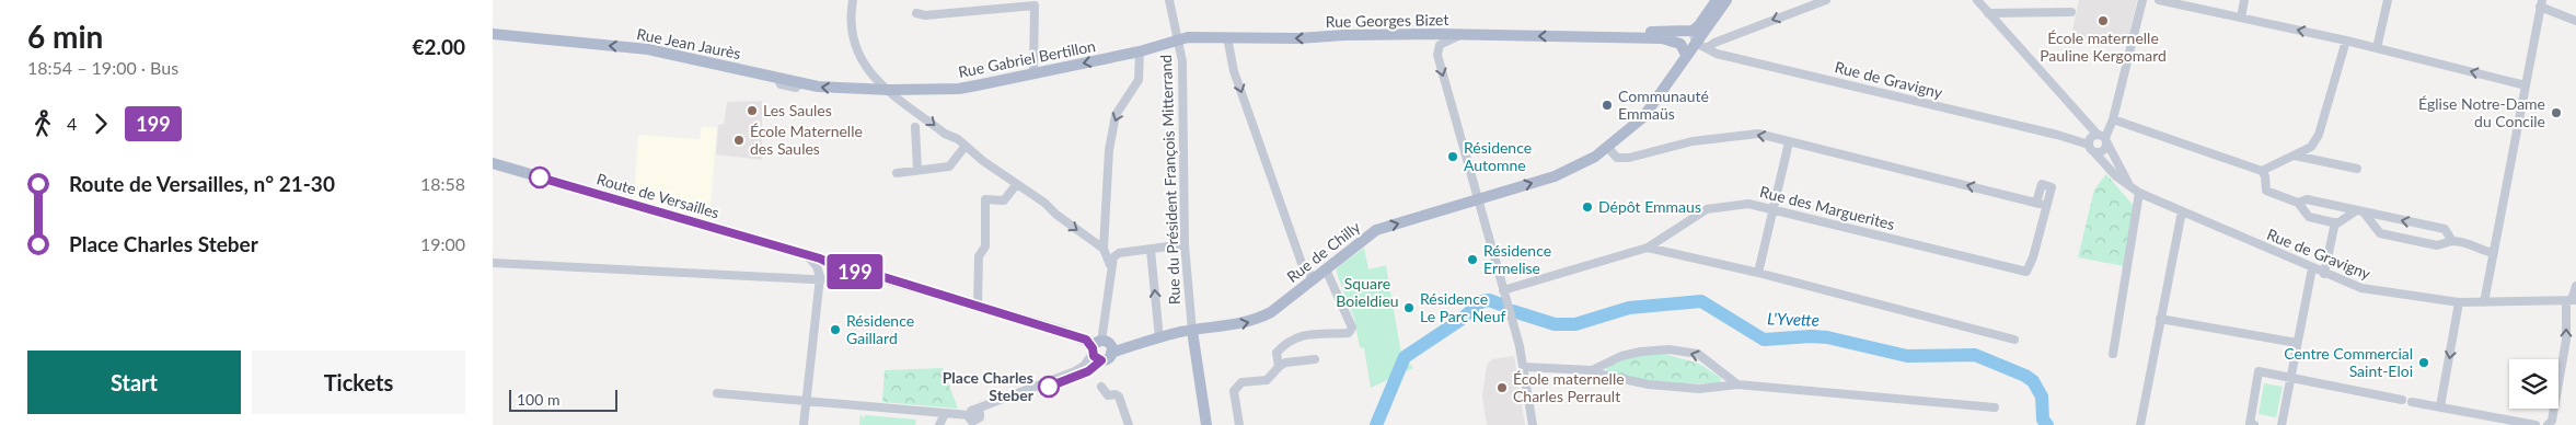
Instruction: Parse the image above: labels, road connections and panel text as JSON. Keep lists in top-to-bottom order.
{
  "streets": {
    "main road": [
      "Rue Georges Bizet",
      "Rue Jean Jaurès",
      "Rue Gabriel Bertillon",
      "Rue du Président François Mitterrand",
      "Route de Versailles",
      "Rue de Chilly"
    ],
    "street": ["Rue de Gravigny", "Rue des Marguerites"]
  },
  "crossings": [
    ["Rue Georges Bizet", "Rue Gabriel Bertillon"],
    ["Rue Georges Bizet", "Rue du Président François Mitterrand"],
    ["Rue Georges Bizet", "Rue de Chilly"],
    ["Rue Jean Jaurès", "Rue Gabriel Bertillon"],
    ["Rue Gabriel Bertillon", "Rue du Président François Mitterrand"],
    ["Rue de Gravigny", "Rue de Chilly"],
    ["Rue du Président François Mitterrand", "Rue de Chilly"],
    ["Route de Versailles", "Rue de Chilly"]
  ],
  "one_way": [
    "Rue Georges Bizet",
    "Rue Jean Jaurès",
    "Rue Gabriel Bertillon",
    "Rue de Chilly"
  ],
  "water": ["L'Yvette"],
  "parks": ["Square Boieldieu"],
  "places": [
    "École maternelle Pauline Kergomard",
    "Communauté Emmaüs",
    "Les Saules",
    "Église Notre-Dame du Concile",
    "École Maternelle des Saules",
    "Résidence Automne",
    "Dépôt Emmaus",
    "Résidence Ermelise",
    "Résidence Le Parc Neuf",
    "Résidence Gaillard",
    "Centre Commercial Saint-Eloi",
    "Place Charles Steber",
    "École maternelle Charles Perrault"
  ],
  "lines": ["bus line 199"],
  "scale_bar": "100 m",
  "page": {
    "heading": ["6 min", "18:54 – 19:00 · Bus", "€2.00"],
    "on_map": "199",
    "legs": ["4", "199"],
    "list": [
      {
        "name": "Route de Versailles, n° 21-30",
        "value": "18:58"
      },
      {
        "name": "Place Charles Steber",
        "value": "19:00"
      }
    ],
    "buttons": ["Start", "Tickets"],
    "scale": "100 m"
  }
}
